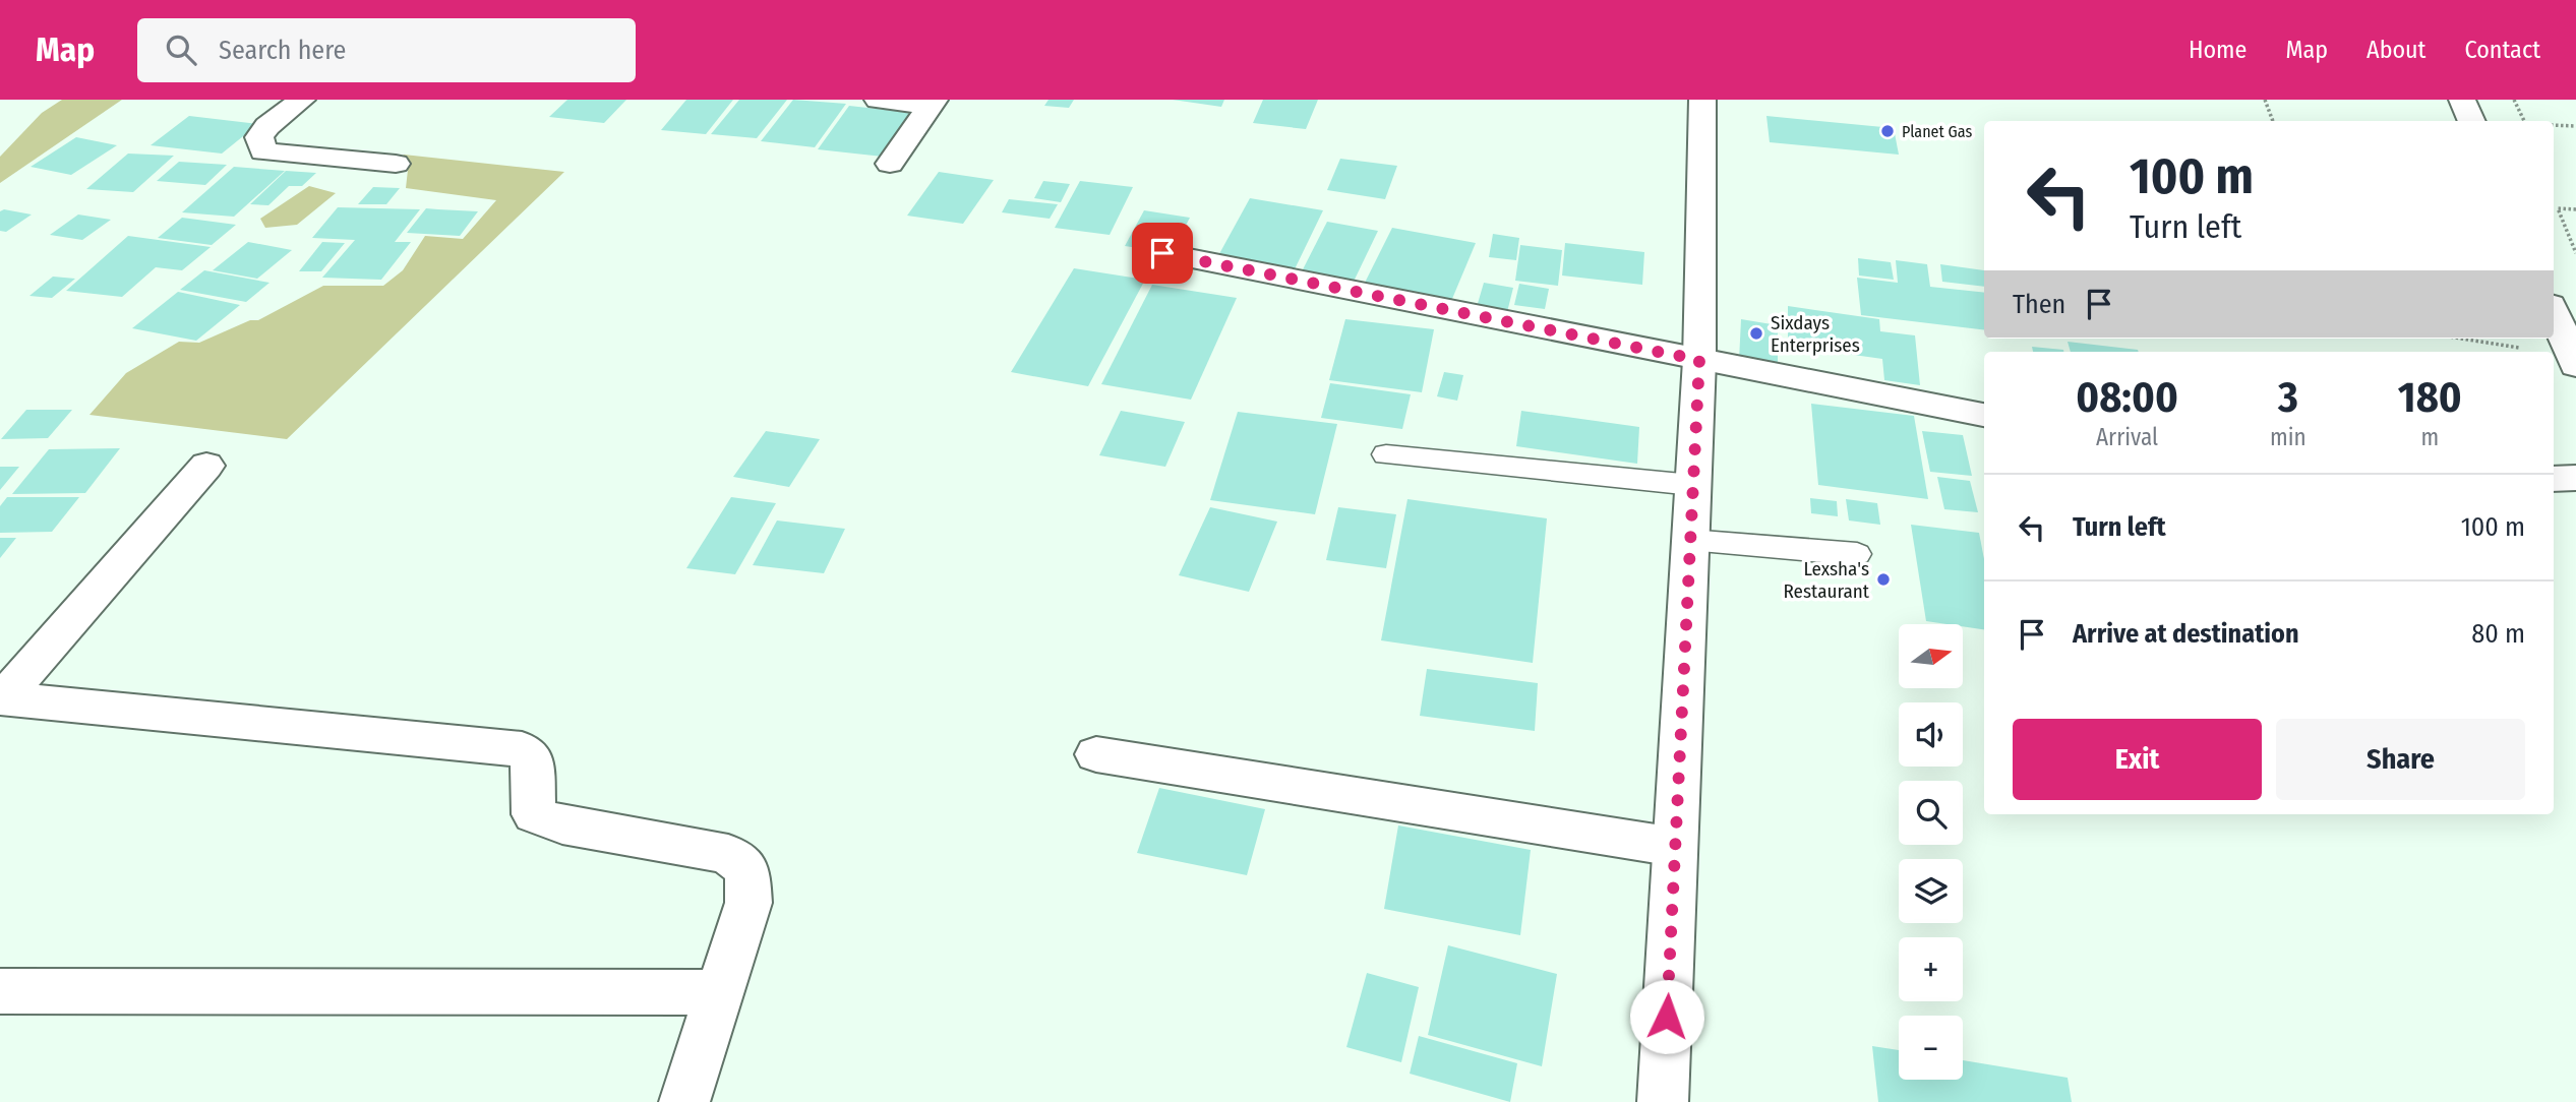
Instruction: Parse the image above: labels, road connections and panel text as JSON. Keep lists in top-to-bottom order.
{
  "places": ["Planet Gas", "Sixdays Enterprises", "Lexsha's Restaurant"],
  "north": "right",
  "page": {
    "header": "Map",
    "search": "Search here",
    "nav": [
      "Home",
      "Map",
      "About",
      "Contact"
    ],
    "turn": ["100 m", "Turn left"],
    "then": "Then",
    "eta": [
      "08:00",
      "Arrival",
      "3",
      "min",
      "180",
      "m"
    ],
    "list": [
      {
        "name": "Turn left",
        "value": "100 m"
      },
      {
        "name": "Arrive at destination",
        "value": "80 m"
      }
    ],
    "map_buttons": ["+", "−"],
    "buttons": ["Exit", "Share"]
  }
}
